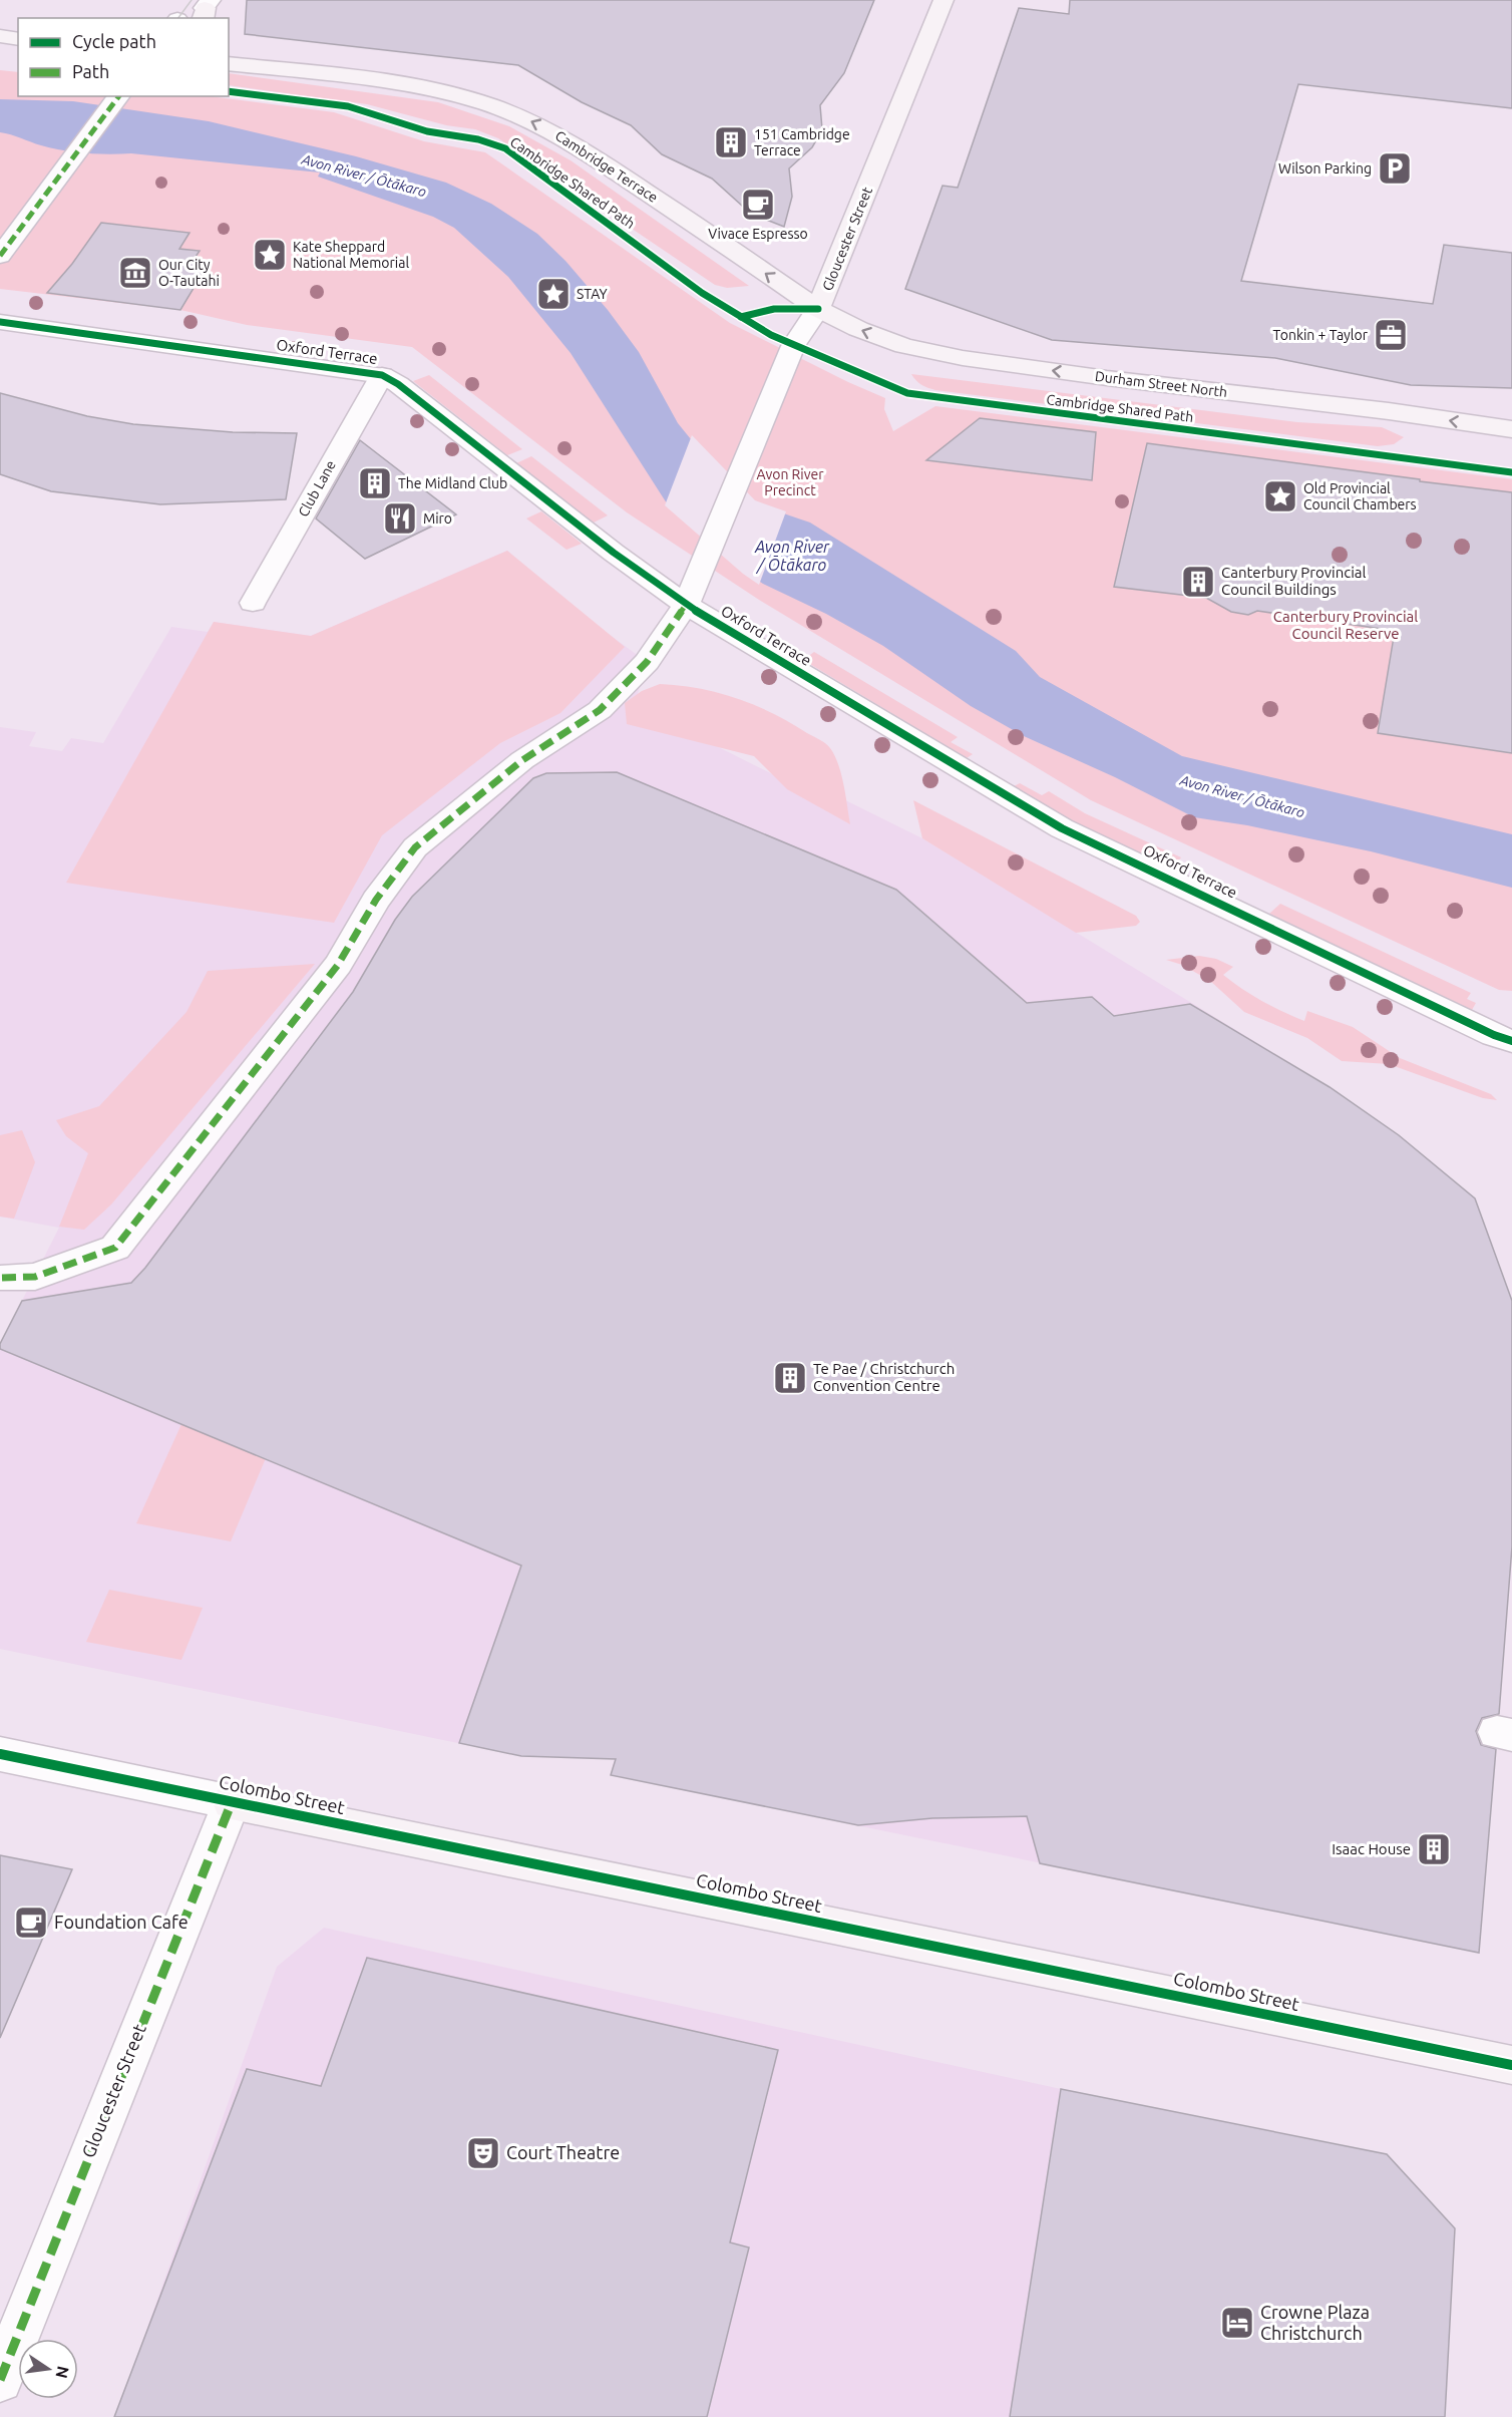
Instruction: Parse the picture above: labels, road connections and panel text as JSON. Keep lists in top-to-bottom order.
{
  "streets": {
    "main road": [
      "Cambridge Terrace",
      "Gloucester Street",
      "Durham Street North",
      "Colombo Street"
    ],
    "street": ["Oxford Terrace", "Club Lane"],
    "cycle path": ["Cambridge Shared Path"]
  },
  "crossings": [
    ["Cambridge Terrace", "Gloucester Street"],
    ["Cambridge Terrace", "Durham Street North"],
    ["Gloucester Street", "Oxford Terrace"],
    ["Gloucester Street", "Durham Street North"],
    ["Gloucester Street", "Colombo Street"],
    ["Oxford Terrace", "Club Lane"]
  ],
  "one_way": ["Cambridge Terrace", "Durham Street North"],
  "water": ["Avon River / Ōtākaro"],
  "parks": ["Avon River Precinct", "Canterbury Provincial Council Reserve"],
  "places": {
    "building": [
      "151 Cambridge Terrace",
      "The Midland Club",
      "Canterbury Provincial Council Buildings",
      "Te Pae / Christchurch Convention Centre",
      "Isaac House"
    ],
    "parking": ["Wilson Parking"],
    "cafe": ["Vivace Espresso", "Foundation Cafe"],
    "place": ["Kate Sheppard National Memorial", "STAY", "Old Provincial Council Chambers"],
    "museum": ["Our City O-Tautahi"],
    "office": ["Tonkin + Taylor"],
    "restaurant": ["Miro"],
    "theatre": ["Court Theatre"],
    "hotel": ["Crowne Plaza Christchurch"]
  },
  "legend": ["Cycle path", "Path"],
  "north": "right"
}
